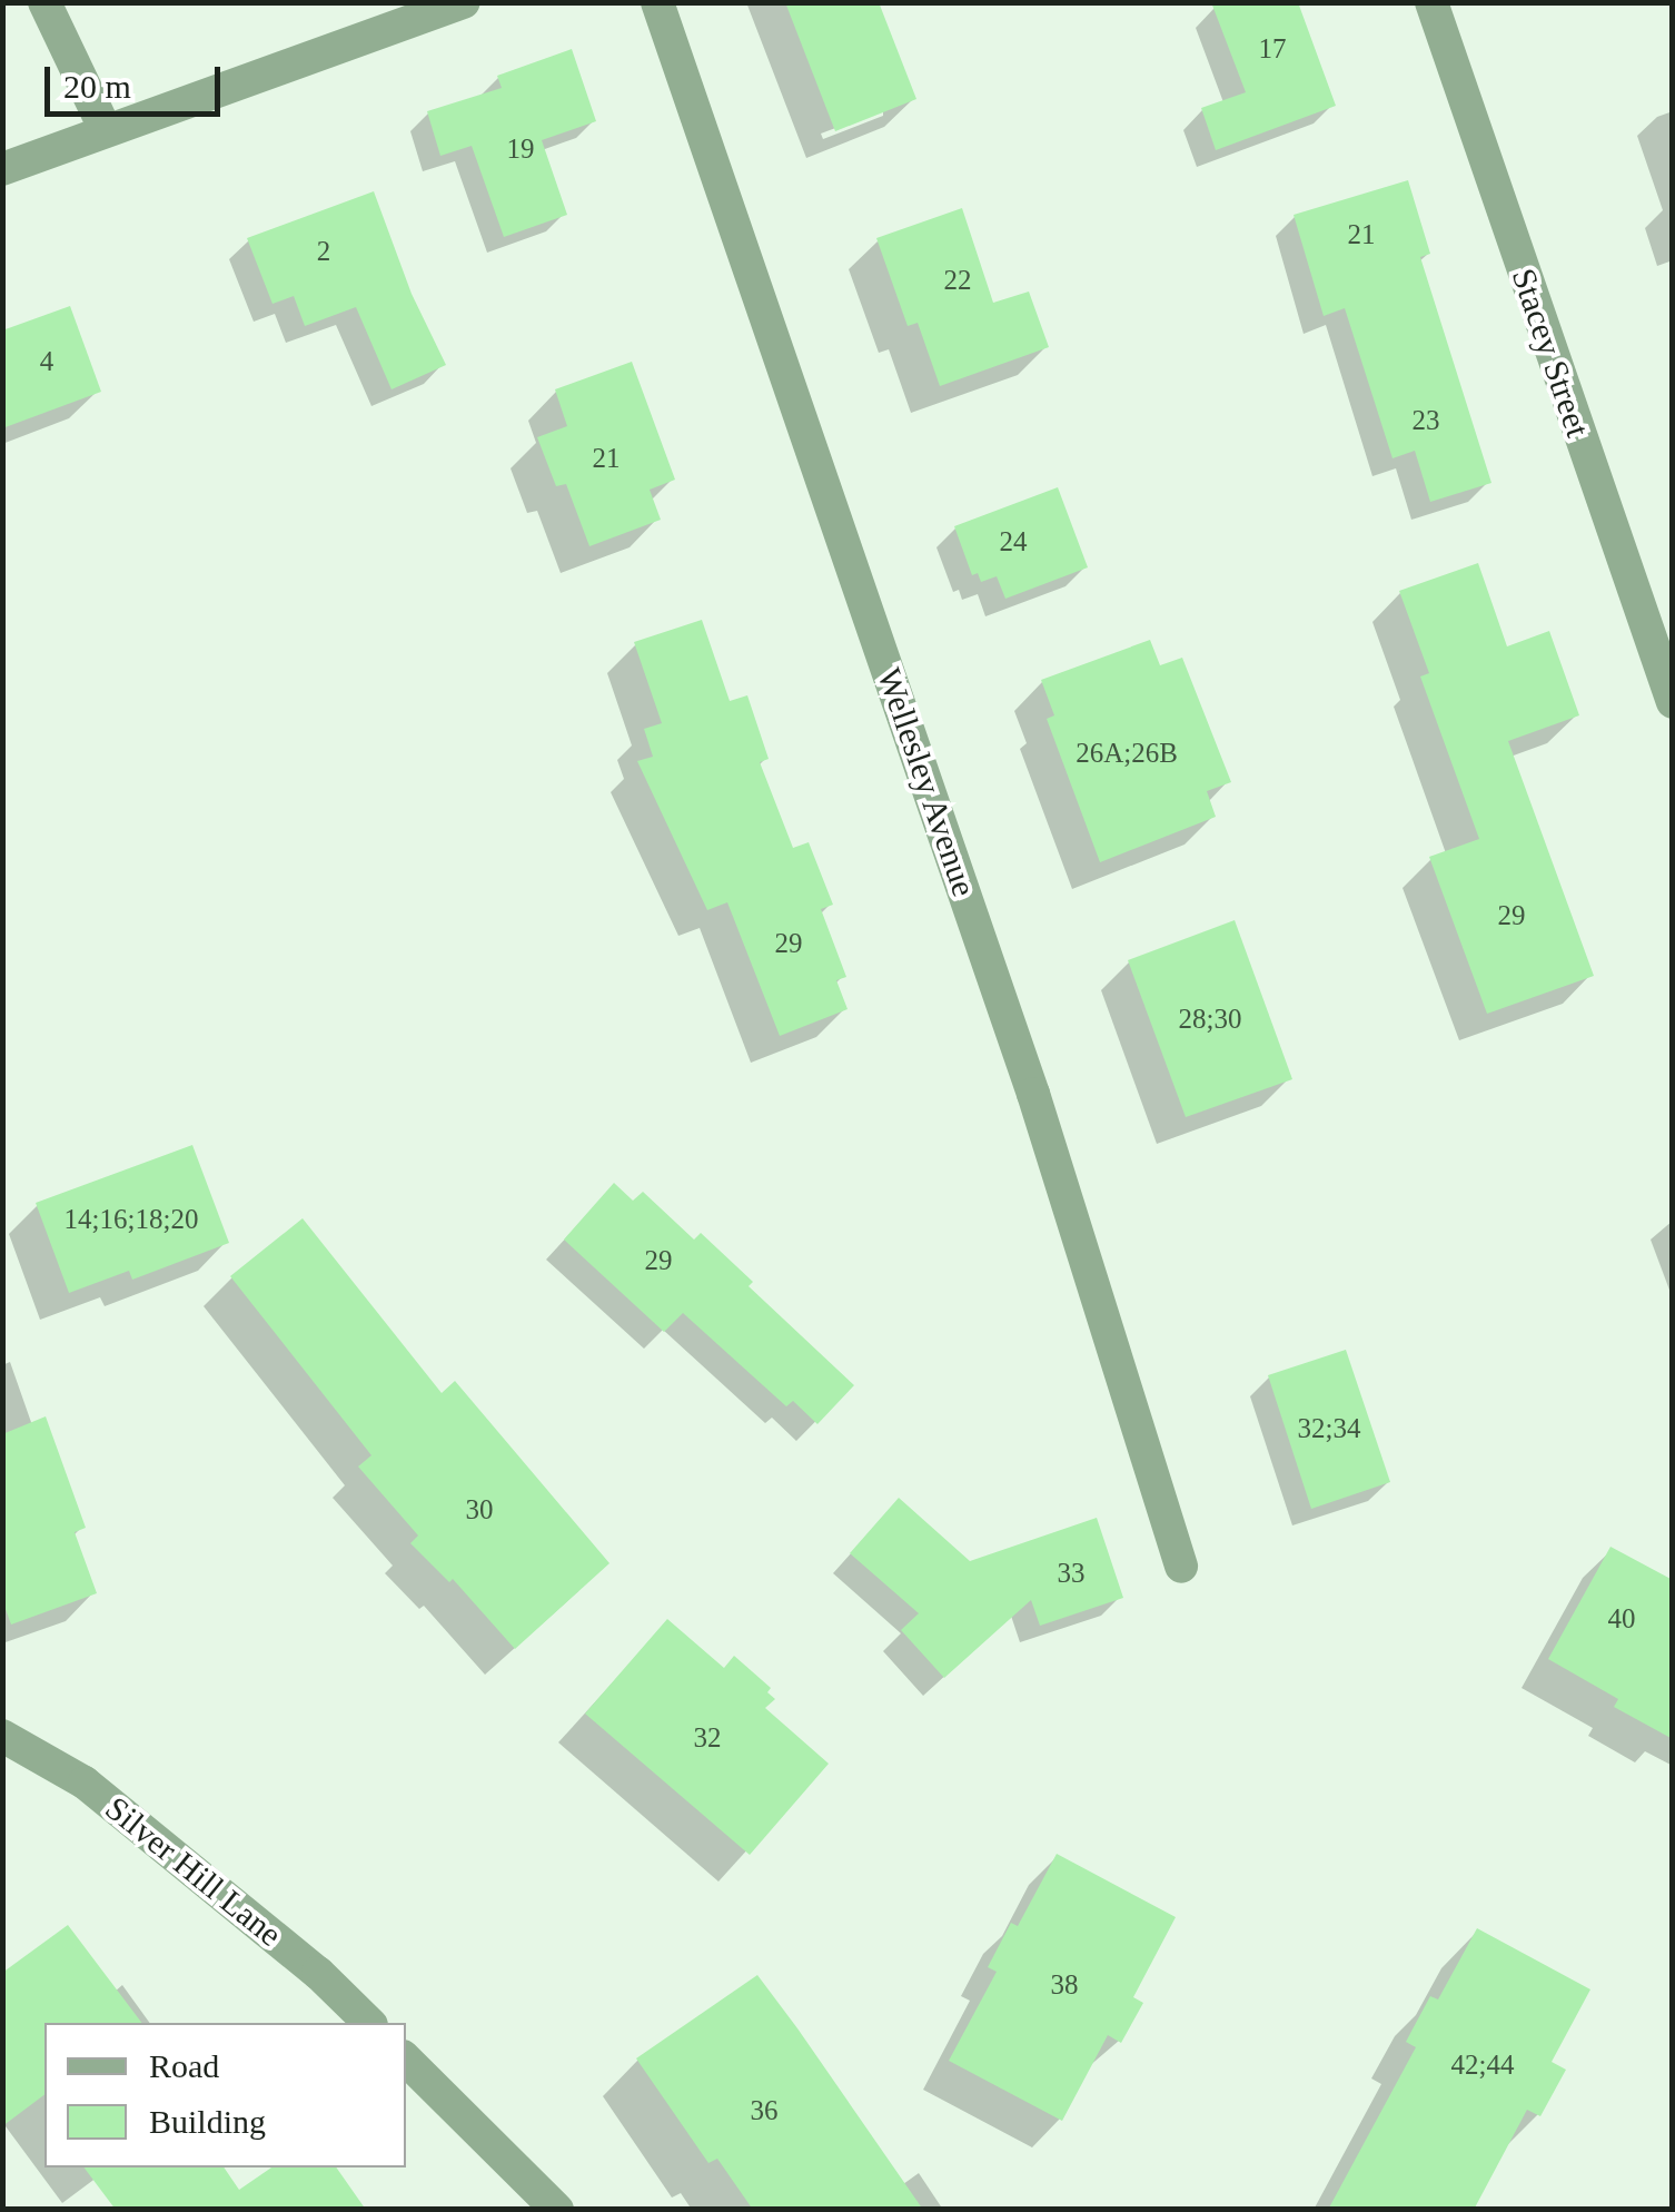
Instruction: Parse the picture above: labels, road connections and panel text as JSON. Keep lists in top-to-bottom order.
{
  "streets": {
    "street": ["Stacey Street", "Wellesley Avenue", "Silver Hill Lane"]
  },
  "house_numbers": [
    "17",
    "19",
    "21",
    "2",
    "22",
    "4",
    "23",
    "21",
    "24",
    "26A;26B",
    "29",
    "29",
    "28;30",
    "14;16;18;20",
    "29",
    "32;34",
    "30",
    "33",
    "40",
    "32",
    "38",
    "42;44",
    "36"
  ],
  "legend": ["Road", "Building"],
  "scale_bar": "20 m"
}
